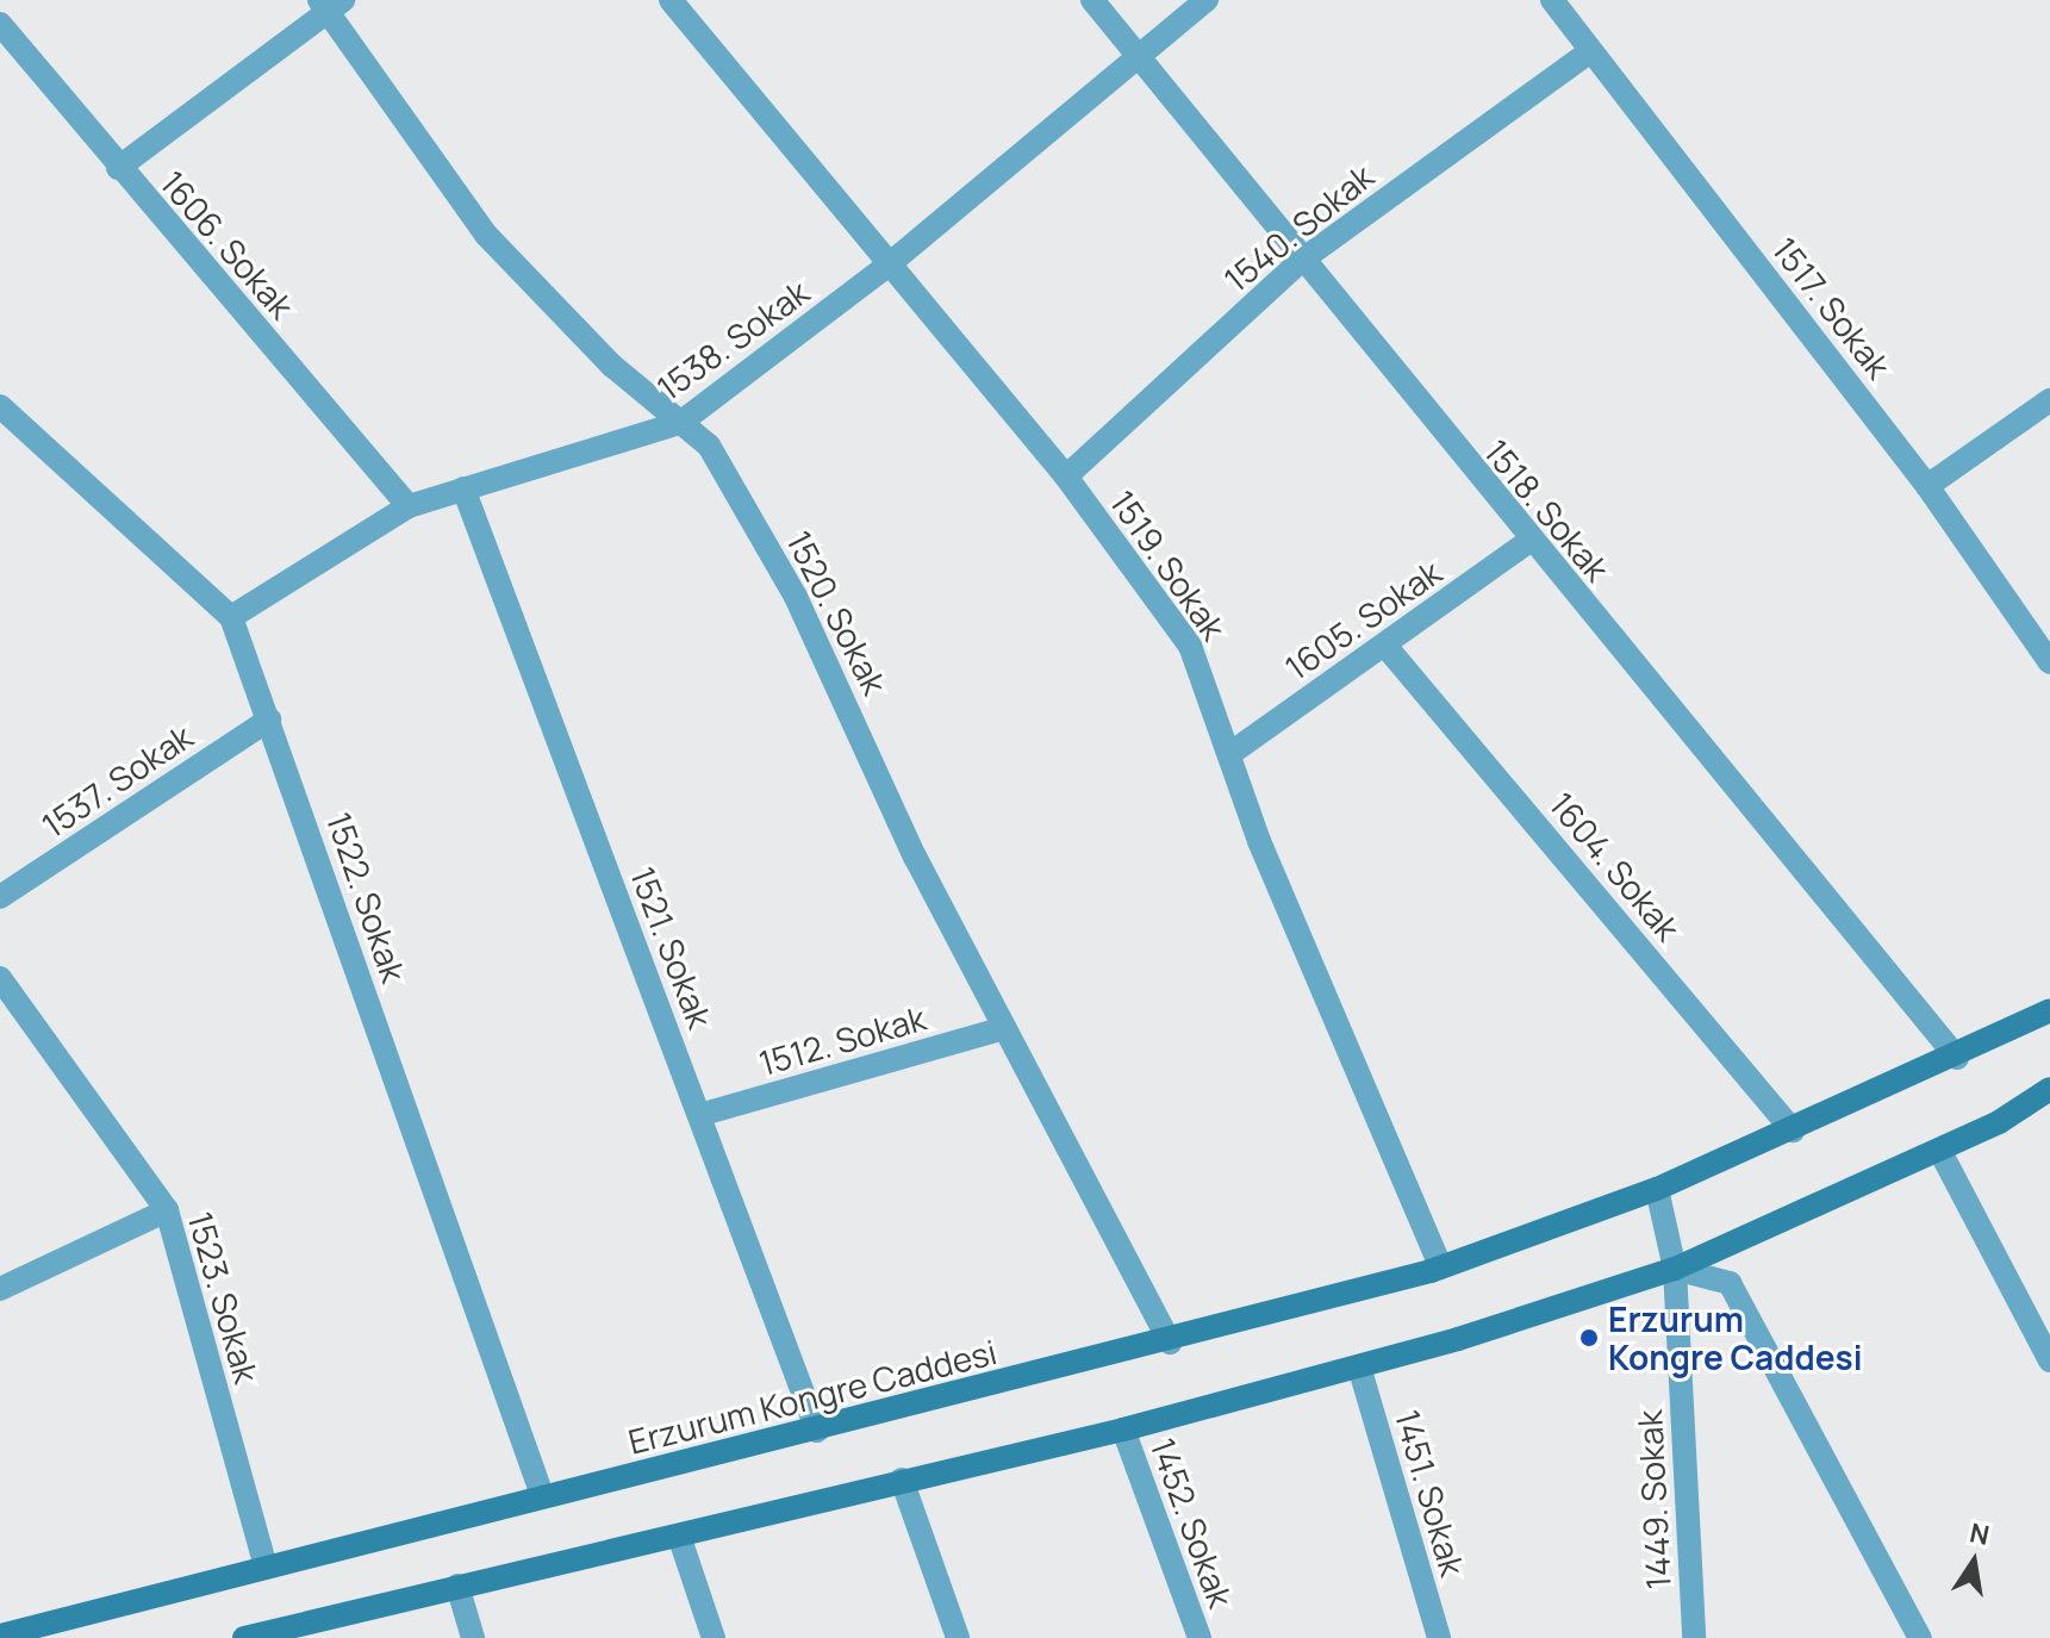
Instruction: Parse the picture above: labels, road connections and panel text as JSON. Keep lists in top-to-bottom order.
{
  "streets": {
    "main road": ["Erzurum Kongre Caddesi"],
    "street": [
      "1540. Sokak",
      "1606. Sokak",
      "1517. Sokak",
      "1538. Sokak",
      "1518. Sokak",
      "1519. Sokak",
      "1520. Sokak",
      "1605. Sokak",
      "1537. Sokak",
      "1604. Sokak",
      "1522. Sokak",
      "1521. Sokak",
      "1512. Sokak",
      "1523. Sokak",
      "1451. Sokak",
      "1449. Sokak",
      "1452. Sokak"
    ]
  },
  "crossings": [
    ["1540. Sokak", "1517. Sokak"],
    ["1540. Sokak", "1518. Sokak"],
    ["1540. Sokak", "1519. Sokak"],
    ["1606. Sokak", "1538. Sokak"],
    ["1538. Sokak", "1518. Sokak"],
    ["1538. Sokak", "1519. Sokak"],
    ["1538. Sokak", "1520. Sokak"],
    ["1538. Sokak", "1522. Sokak"],
    ["1538. Sokak", "1521. Sokak"],
    ["1518. Sokak", "1605. Sokak"],
    ["1518. Sokak", "Erzurum Kongre Caddesi"],
    ["1519. Sokak", "1605. Sokak"],
    ["1519. Sokak", "Erzurum Kongre Caddesi"],
    ["1520. Sokak", "1512. Sokak"],
    ["1520. Sokak", "Erzurum Kongre Caddesi"],
    ["1605. Sokak", "1604. Sokak"],
    ["1537. Sokak", "1522. Sokak"],
    ["1604. Sokak", "Erzurum Kongre Caddesi"],
    ["1522. Sokak", "Erzurum Kongre Caddesi"],
    ["1521. Sokak", "1512. Sokak"],
    ["1521. Sokak", "Erzurum Kongre Caddesi"],
    ["1523. Sokak", "Erzurum Kongre Caddesi"],
    ["Erzurum Kongre Caddesi", "1449. Sokak"]
  ],
  "places": ["Erzurum Kongre Caddesi"],
  "north": "top"
}
